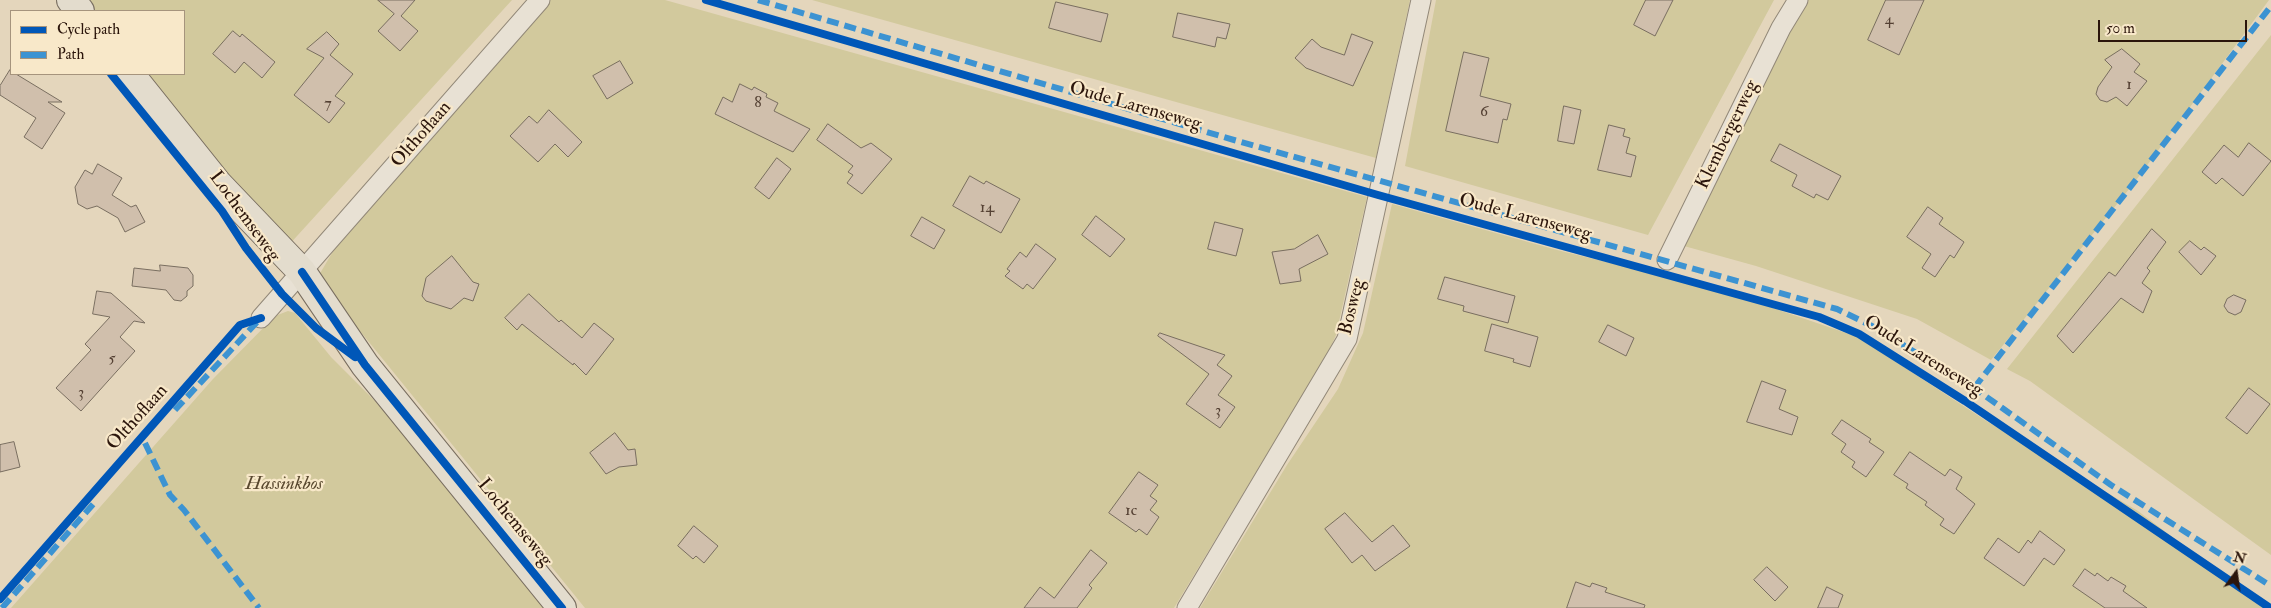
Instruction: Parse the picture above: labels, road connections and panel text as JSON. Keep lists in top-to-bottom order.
{
  "streets": {
    "main road": ["Lochemseweg"],
    "street": ["Olthoflaan", "Klembergerweg", "Bosweg"],
    "cycle path": ["Oude Larenseweg"]
  },
  "crossings": [
    ["Olthoflaan", "Lochemseweg"]
  ],
  "parks": ["Hassinkbos"],
  "house_numbers": [
    "4",
    "1",
    "8",
    "7",
    "6",
    "14",
    "5",
    "3",
    "3",
    "1c"
  ],
  "legend": ["Cycle path", "Path"],
  "scale_bar": "50 m",
  "north": "top"
}
